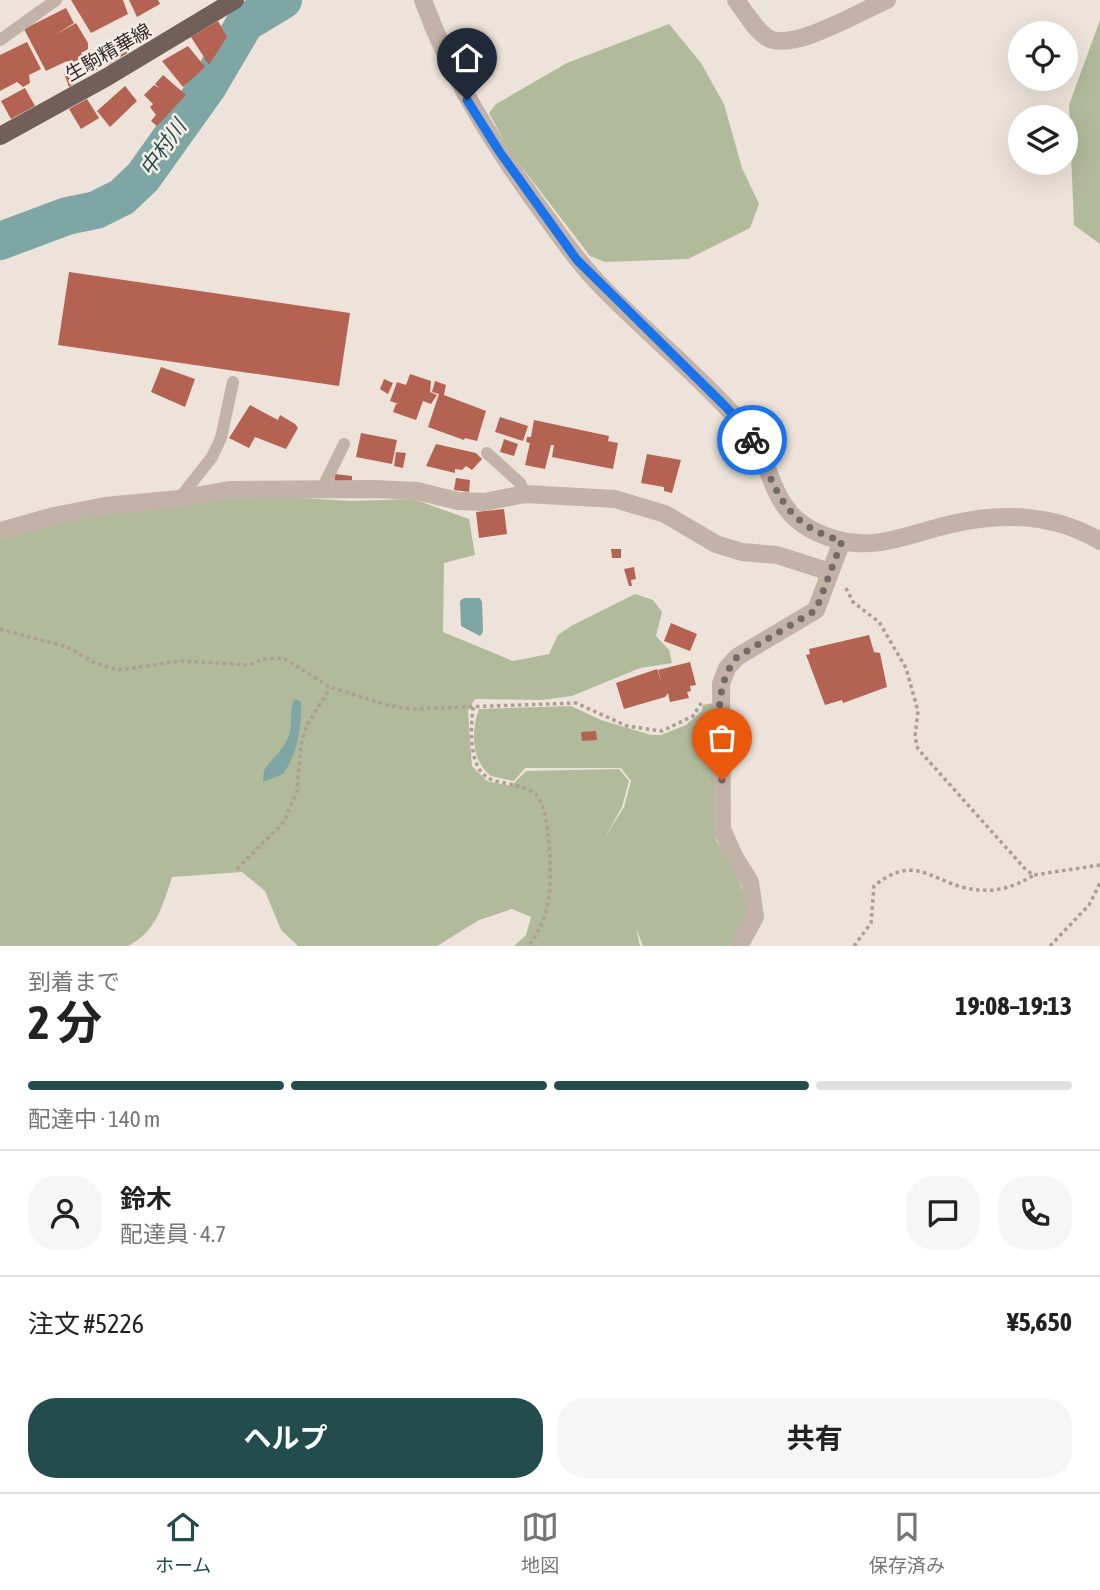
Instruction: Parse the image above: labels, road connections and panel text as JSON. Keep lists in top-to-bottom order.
{
  "streets": {
    "main road": ["生駒精華線"]
  },
  "water": ["中村川"],
  "page": {
    "heading": ["2 分", "到着まで", "19:08–19:13"],
    "panel": [
      "鈴木",
      "配達員 · 4.7",
      "注文 #5226",
      "¥5,650"
    ],
    "bar": "配達中 · 140 m",
    "buttons": ["ヘルプ", "共有"],
    "tabs": ["ホーム", "地図", "保存済み"]
  }
}
